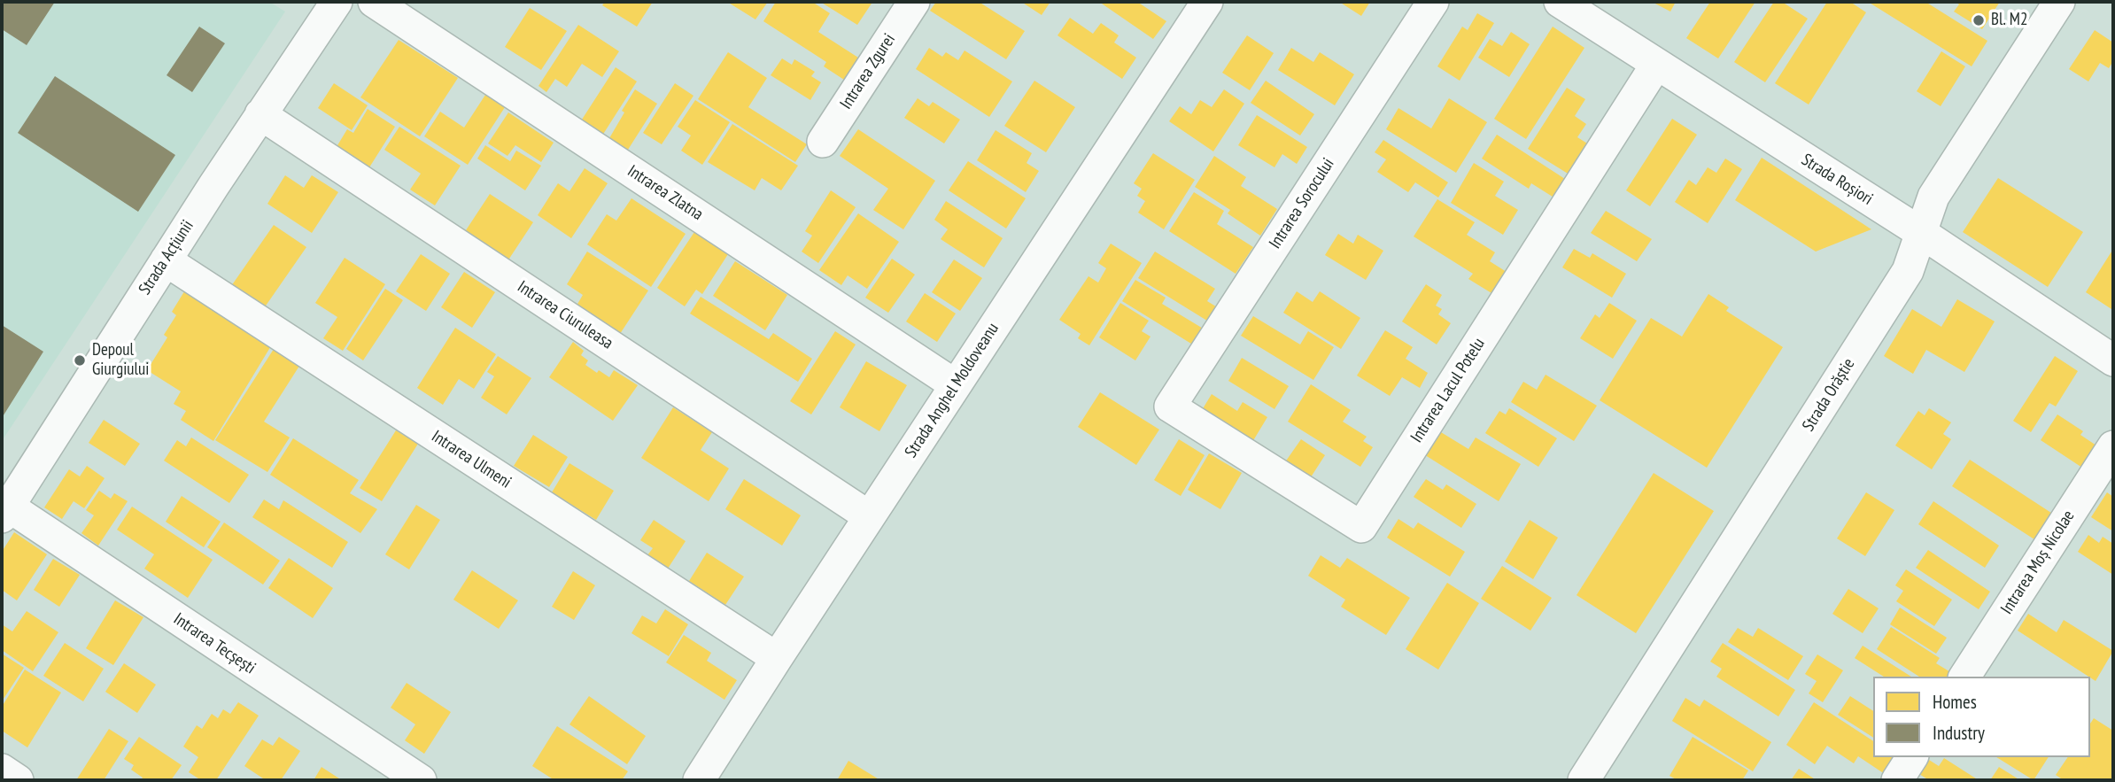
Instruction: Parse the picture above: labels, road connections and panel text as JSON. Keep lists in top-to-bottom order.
{
  "streets": {
    "street": [
      "Intrarea Zgurei",
      "Strada Roșiori",
      "Intrarea Zlatna",
      "Intrarea Sorocului",
      "Strada Acțiunii",
      "Intrarea Ciuruleasa",
      "Strada Anghel Moldoveanu",
      "Intrarea Lacul Potelu",
      "Strada Orăștie",
      "Intrarea Ulmeni",
      "Intrarea Moș Nicolae",
      "Intrarea Tecșești"
    ]
  },
  "crossings": [
    ["Strada Roșiori", "Intrarea Lacul Potelu"],
    ["Strada Roșiori", "Strada Orăștie"],
    ["Intrarea Zlatna", "Strada Anghel Moldoveanu"],
    ["Intrarea Sorocului", "Intrarea Lacul Potelu"],
    ["Strada Acțiunii", "Intrarea Ciuruleasa"],
    ["Strada Acțiunii", "Intrarea Ulmeni"],
    ["Strada Acțiunii", "Intrarea Tecșești"],
    ["Intrarea Ciuruleasa", "Strada Anghel Moldoveanu"],
    ["Strada Anghel Moldoveanu", "Intrarea Ulmeni"]
  ],
  "places": ["Bl. M2", "Depoul Giurgiului"],
  "legend": ["Homes", "Industry"]
}
